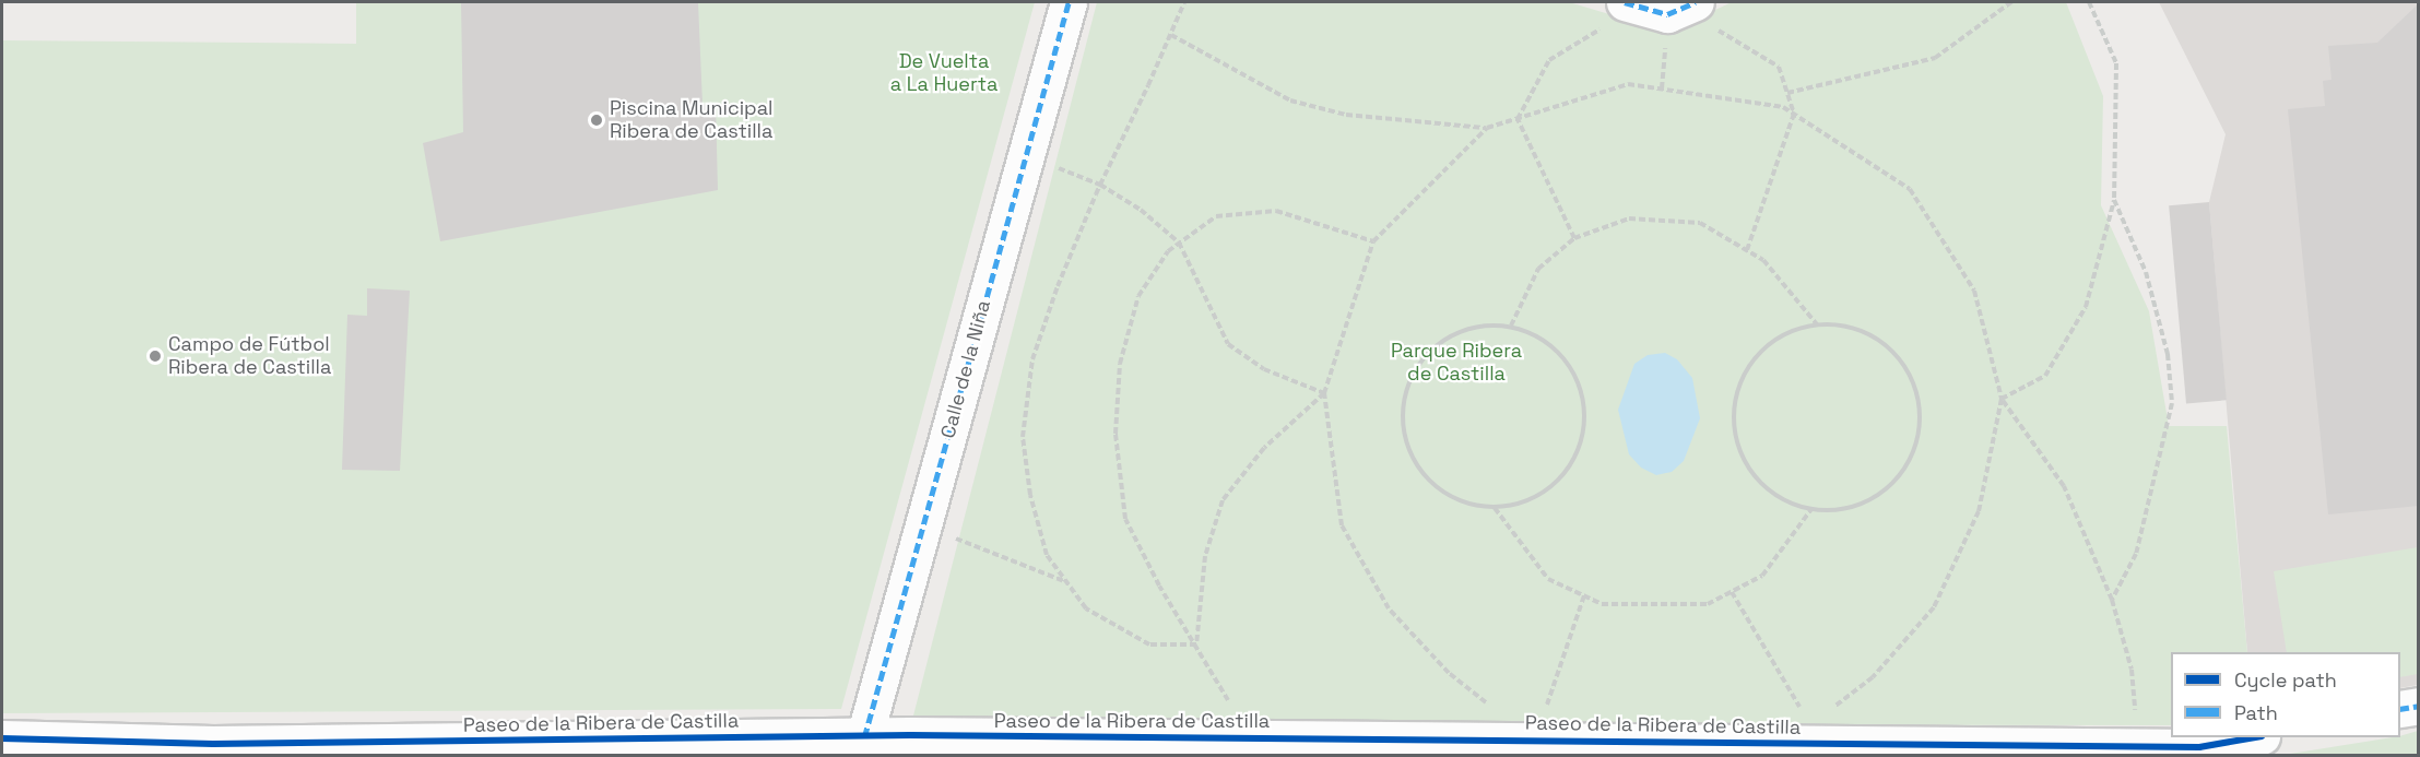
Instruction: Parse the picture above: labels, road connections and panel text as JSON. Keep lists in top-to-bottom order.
{
  "streets": {
    "street": ["Calle de la Niña", "Paseo de la Ribera de Castilla"]
  },
  "crossings": [
    ["Calle de la Niña", "Paseo de la Ribera de Castilla"]
  ],
  "parks": ["De Vuelta a La Huerta", "Parque Ribera de Castilla"],
  "places": ["Piscina Municipal Ribera de Castilla", "Campo de Fútbol Ribera de Castilla"],
  "legend": ["Cycle path", "Path"]
}
